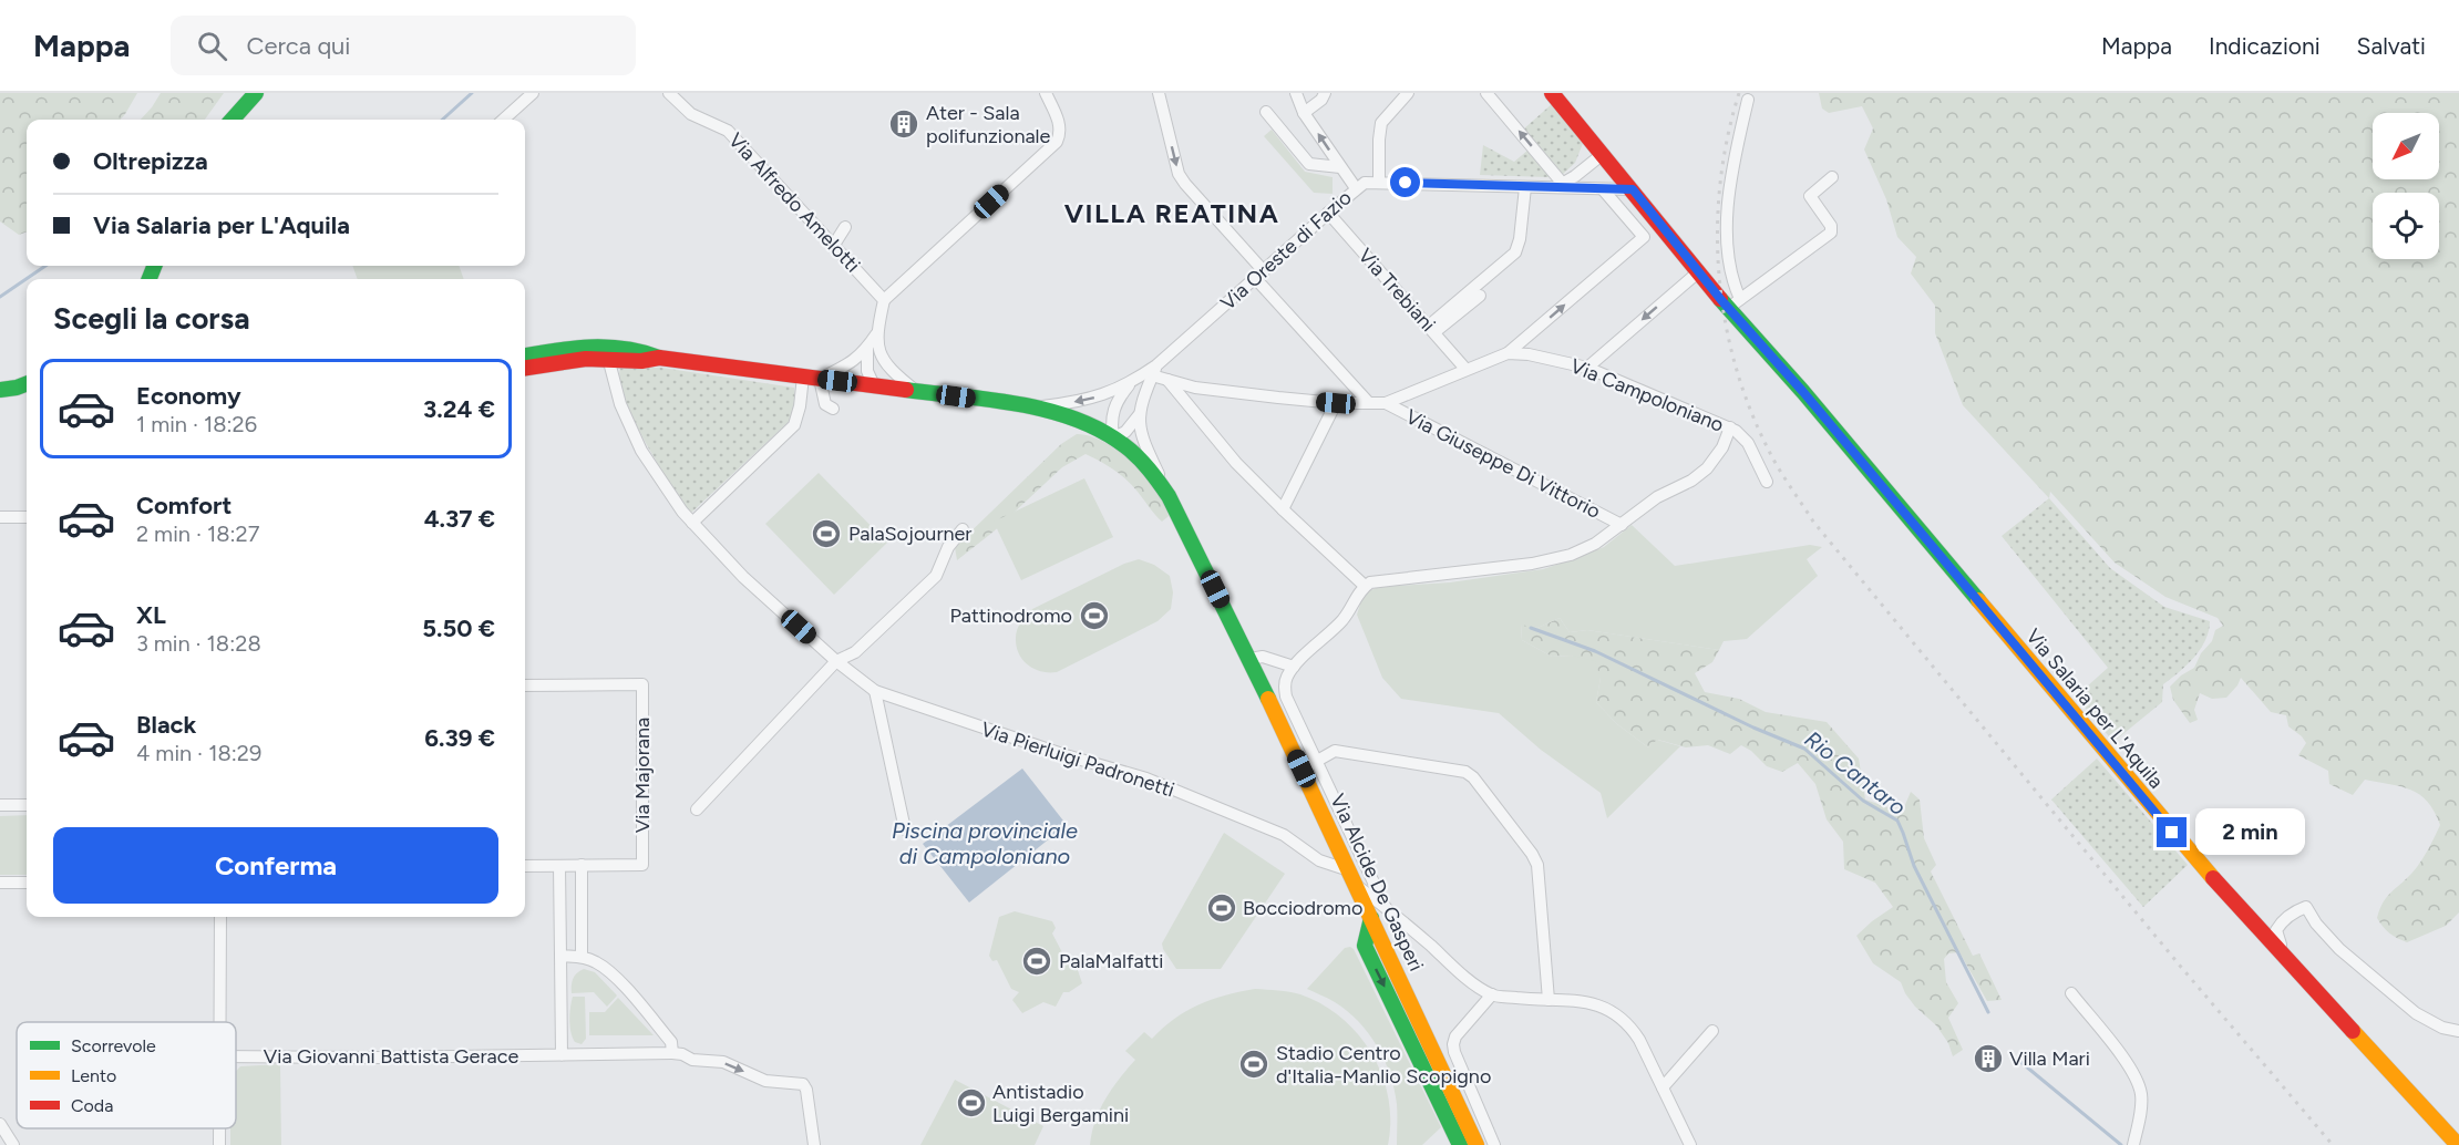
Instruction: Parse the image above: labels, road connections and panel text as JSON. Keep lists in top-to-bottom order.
{
  "streets": {
    "street": [
      "Via Alfredo Amelotti",
      "Via Oreste di Fazio",
      "Via Trebiani",
      "Via Campoloniano",
      "Via Giuseppe Di Vittorio",
      "Via Salaria per L'Aquila",
      "Via Pierluigi Padronetti",
      "Via Majorana",
      "Via Alcide De Gasperi",
      "Via Giovanni Battista Gerace"
    ]
  },
  "crossings": [
    ["Via Oreste di Fazio", "Via Trebiani"],
    ["Via Oreste di Fazio", "Via Campoloniano"],
    ["Via Oreste di Fazio", "Via Salaria per L'Aquila"],
    ["Via Trebiani", "Via Campoloniano"],
    ["Via Campoloniano", "Via Giuseppe Di Vittorio"],
    ["Via Pierluigi Padronetti", "Via Alcide De Gasperi"]
  ],
  "districts": ["VILLA REATINA"],
  "water": ["Rio Cantaro", "Piscina provinciale di Campoloniano"],
  "places": {
    "building": ["Ater - Sala polifunzionale", "Villa Mari"],
    "sports": [
      "PalaSojourner",
      "Pattinodromo",
      "Bocciodromo",
      "PalaMalfatti",
      "Stadio Centro d'Italia-Manlio Scopigno",
      "Antistadio Luigi Bergamini"
    ]
  },
  "legend": ["Scorrevole", "Lento", "Coda"],
  "north": "bottom left",
  "page": {
    "header": "Mappa",
    "search": "Cerca qui",
    "nav": ["Mappa", "Indicazioni", "Salvati"],
    "banner": ["Oltrepizza", "Via Salaria per L'Aquila"],
    "heading": "Scegli la corsa",
    "list": [
      {
        "name": "Economy",
        "note": "1 min · 18:26",
        "value": "3.24 €"
      },
      {
        "name": "Comfort",
        "note": "2 min · 18:27",
        "value": "4.37 €"
      },
      {
        "name": "XL",
        "note": "3 min · 18:28",
        "value": "5.50 €"
      },
      {
        "name": "Black",
        "note": "4 min · 18:29",
        "value": "6.39 €"
      }
    ],
    "bubble": "2 min",
    "buttons": "Conferma"
  }
}
